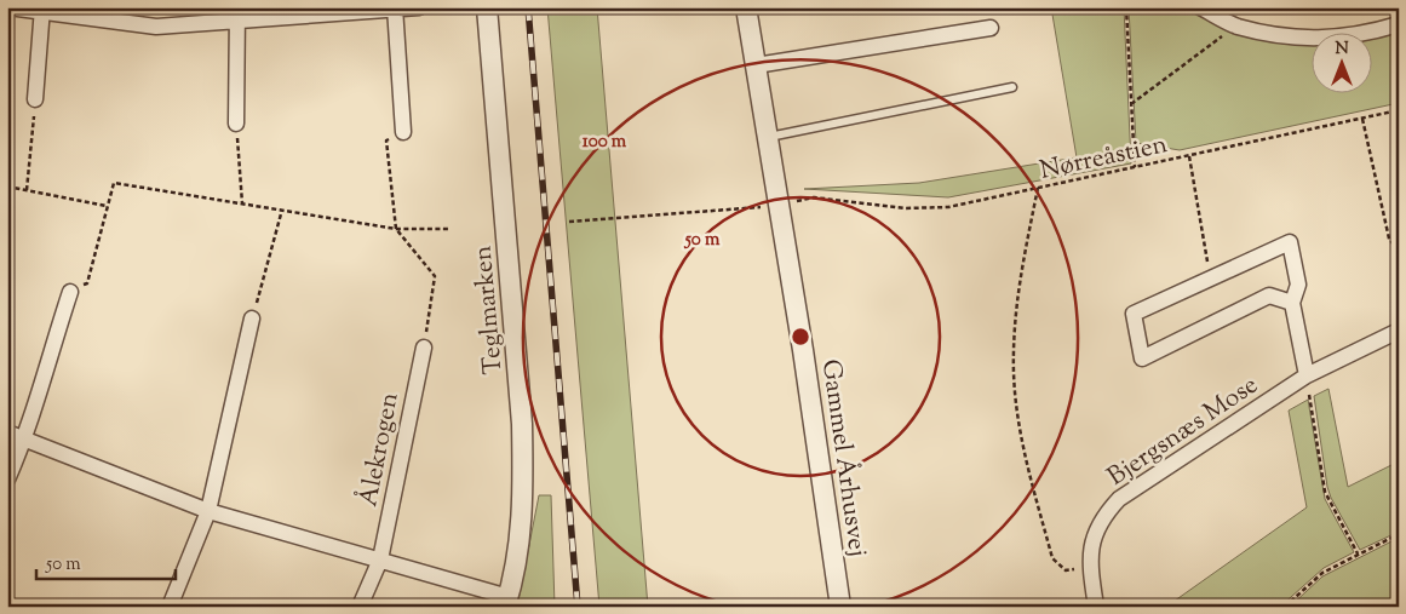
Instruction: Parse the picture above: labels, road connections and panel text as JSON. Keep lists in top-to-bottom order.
{
  "streets": {
    "street": [
      "Teglmarken",
      "Bjergsnæs Mose",
      "Ålekrogen",
      "Gammel Århusvej"
    ],
    "path": ["Nørreåstien"]
  },
  "scale_bar": "50 m",
  "north": "top",
  "rings": ["100 m", "50 m"]
}
